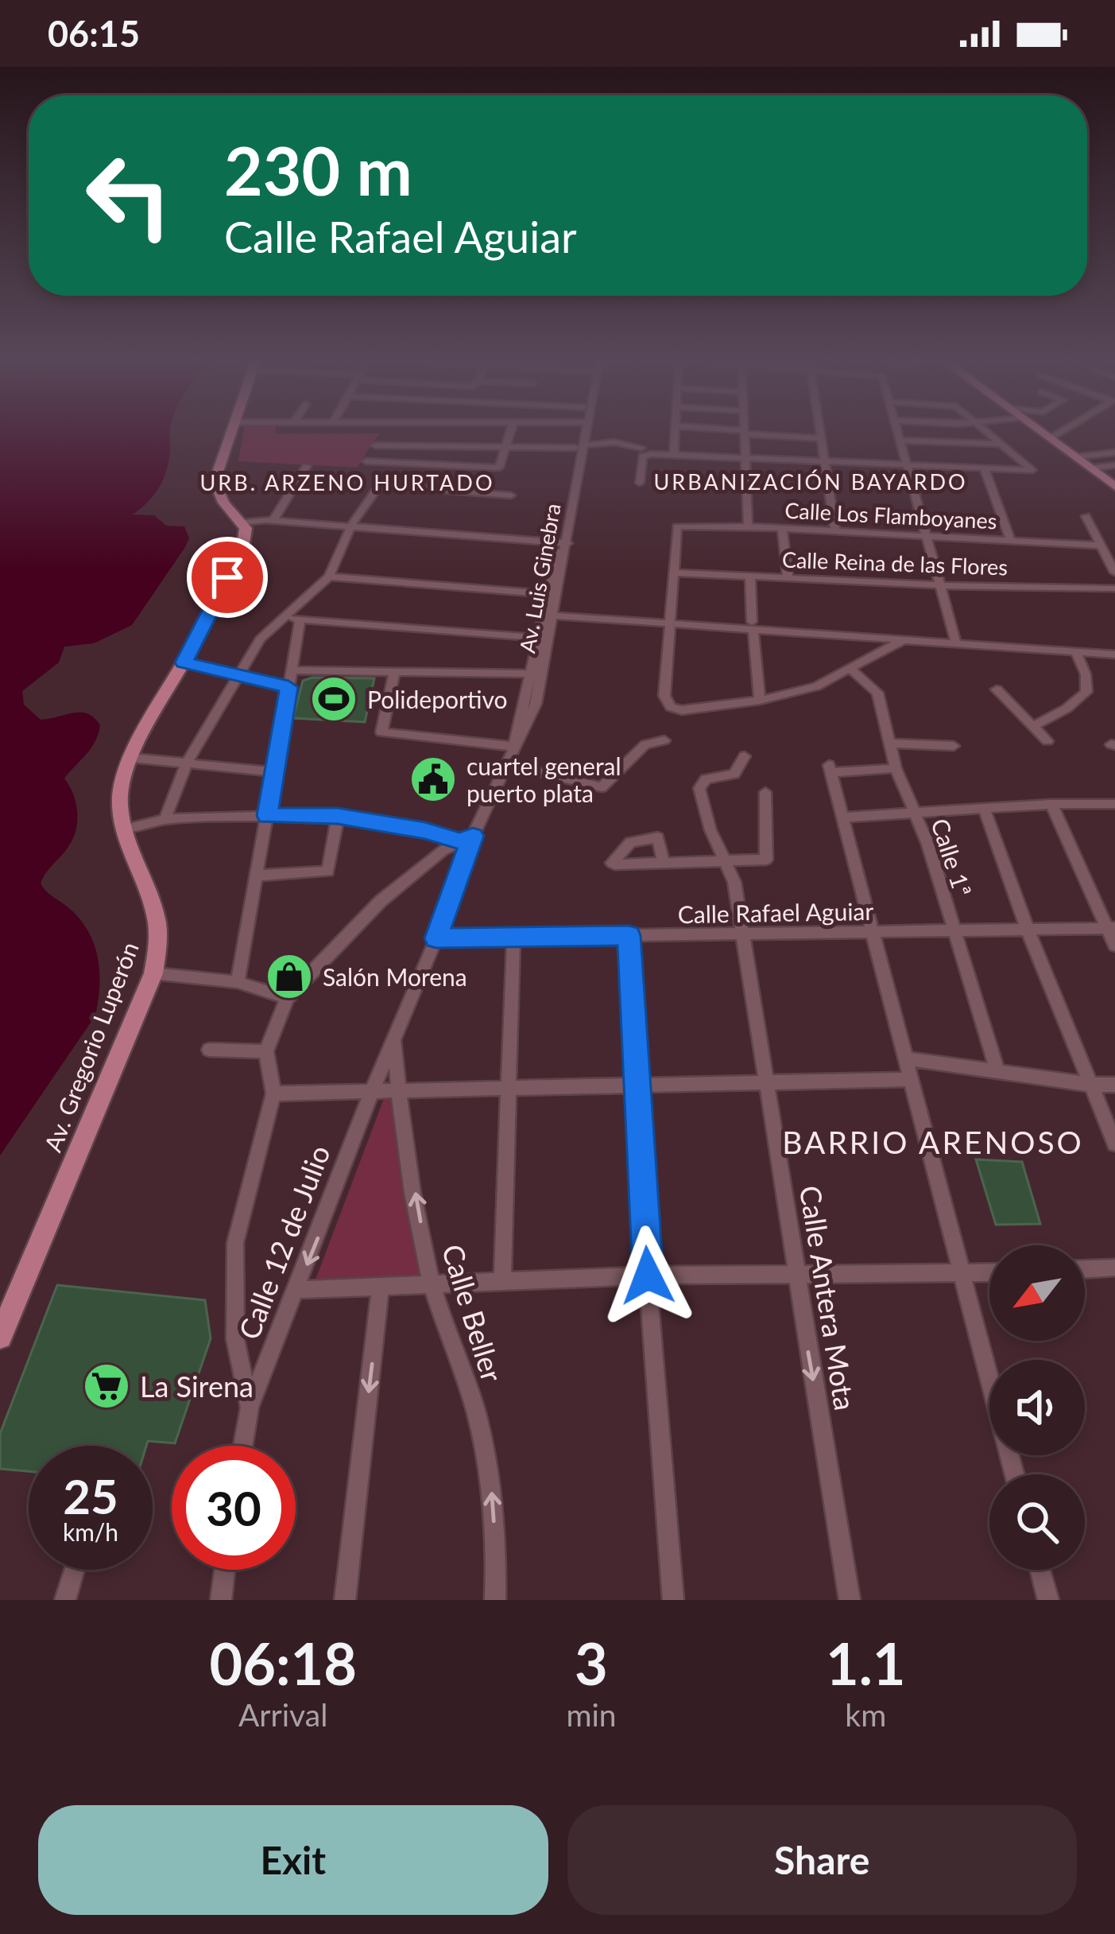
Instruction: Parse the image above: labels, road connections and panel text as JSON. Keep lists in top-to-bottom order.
{
  "streets": {
    "main road": ["Av. Gregorio Luperón"],
    "street": [
      "Calle Los Flamboyanes",
      "Calle Reina de las Flores",
      "Av. Luis Ginebra",
      "Calle 1ª",
      "Calle Rafael Aguiar",
      "Calle 12 de Julio",
      "Calle Antera Mota",
      "Calle Beller"
    ]
  },
  "crossings": [
    ["Calle Los Flamboyanes", "Calle Reina de las Flores"],
    ["Av. Luis Ginebra", "Calle Rafael Aguiar"],
    ["Av. Luis Ginebra", "Calle 12 de Julio"],
    ["Av. Luis Ginebra", "Calle Beller"],
    ["Calle 1ª", "Calle Rafael Aguiar"],
    ["Calle Rafael Aguiar", "Calle Antera Mota"],
    ["Calle 12 de Julio", "Calle Beller"]
  ],
  "one_way": ["Calle Antera Mota"],
  "districts": ["URBANIZACIÓN BAYARDO", "URB. ARZENO HURTADO", "BARRIO ARENOSO"],
  "places": {
    "sports": ["Polideportivo"],
    "public building": ["cuartel general puerto plata"],
    "shop": ["Salón Morena"],
    "supermarket": ["La Sirena"]
  },
  "north": "bottom left",
  "page": {
    "status": "06:15",
    "turn": ["230 m", "Calle Rafael Aguiar"],
    "speed": "25 km/h",
    "limit": "30",
    "eta": [
      "06:18",
      "Arrival",
      "3",
      "min",
      "1.1",
      "km"
    ],
    "buttons": ["Exit", "Share"]
  }
}
